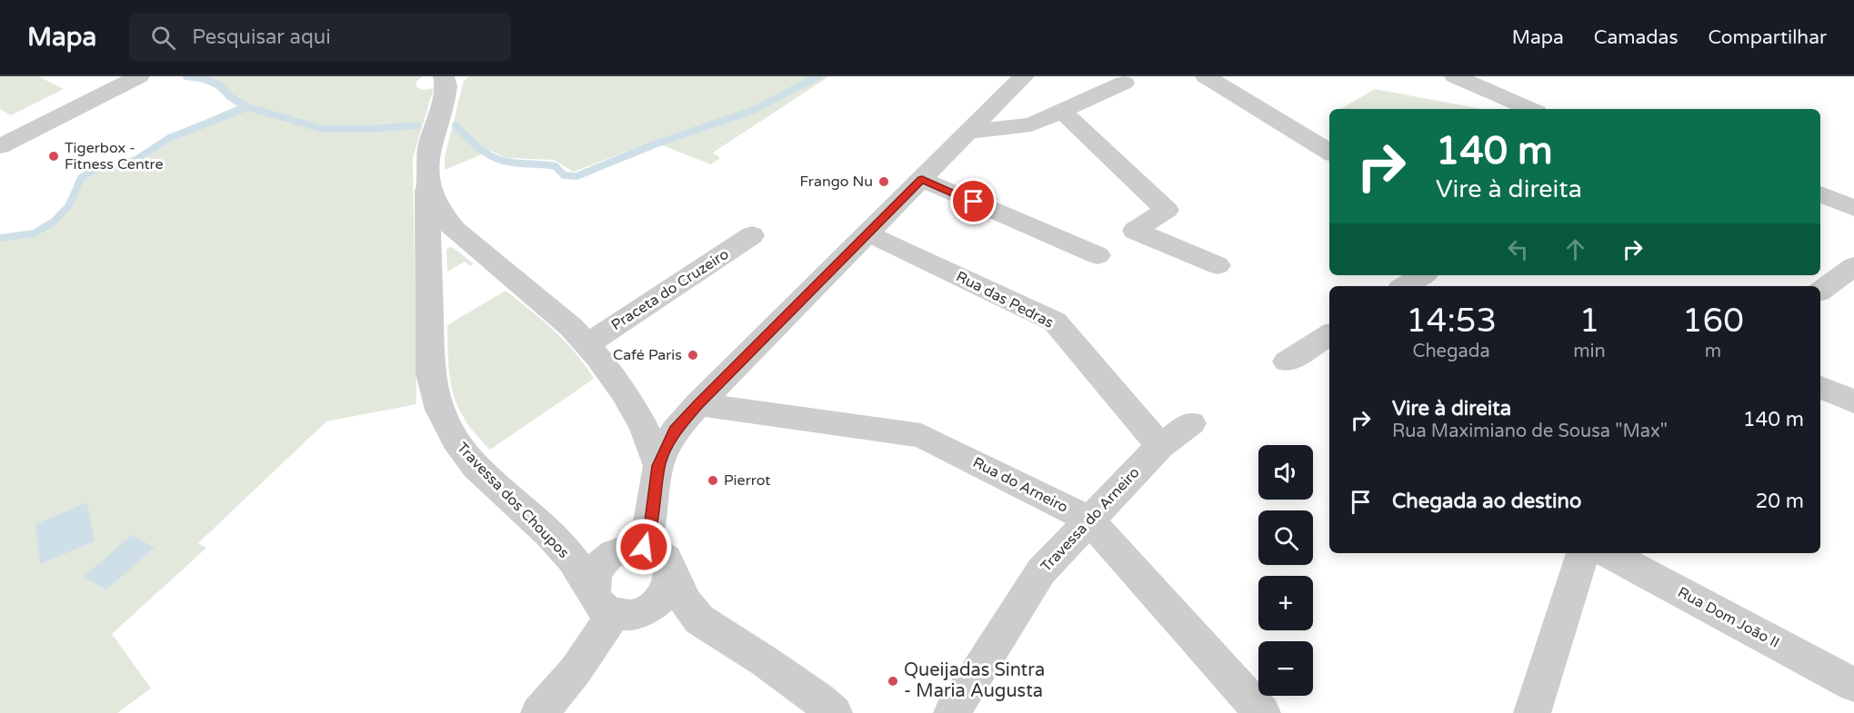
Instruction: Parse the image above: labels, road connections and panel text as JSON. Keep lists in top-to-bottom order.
{
  "streets": {
    "street": [
      "Praceta do Cruzeiro",
      "Rua das Pedras",
      "Rua do Arneiro",
      "Travessa dos Choupos",
      "Travessa do Arneiro",
      "Rua Dom João II"
    ]
  },
  "crossings": [
    ["Rua das Pedras", "Travessa do Arneiro"],
    ["Rua do Arneiro", "Travessa do Arneiro"]
  ],
  "places": [
    "Tigerbox - Fitness Centre",
    "Frango Nu",
    "Café Paris",
    "Pierrot",
    "Queijadas Sintra - Maria Augusta"
  ],
  "page": {
    "header": "Mapa",
    "search": "Pesquisar aqui",
    "nav": ["Mapa", "Camadas", "Compartilhar"],
    "turn": ["140 m", "Vire à direita"],
    "eta": [
      "14:53",
      "Chegada",
      "1",
      "min",
      "160",
      "m"
    ],
    "list": [
      {
        "name": "Vire à direita",
        "note": "Rua Maximiano de Sousa \"Max\"",
        "value": "140 m"
      },
      {
        "name": "Chegada ao destino",
        "value": "20 m"
      }
    ],
    "map_buttons": ["+", "−"]
  }
}
